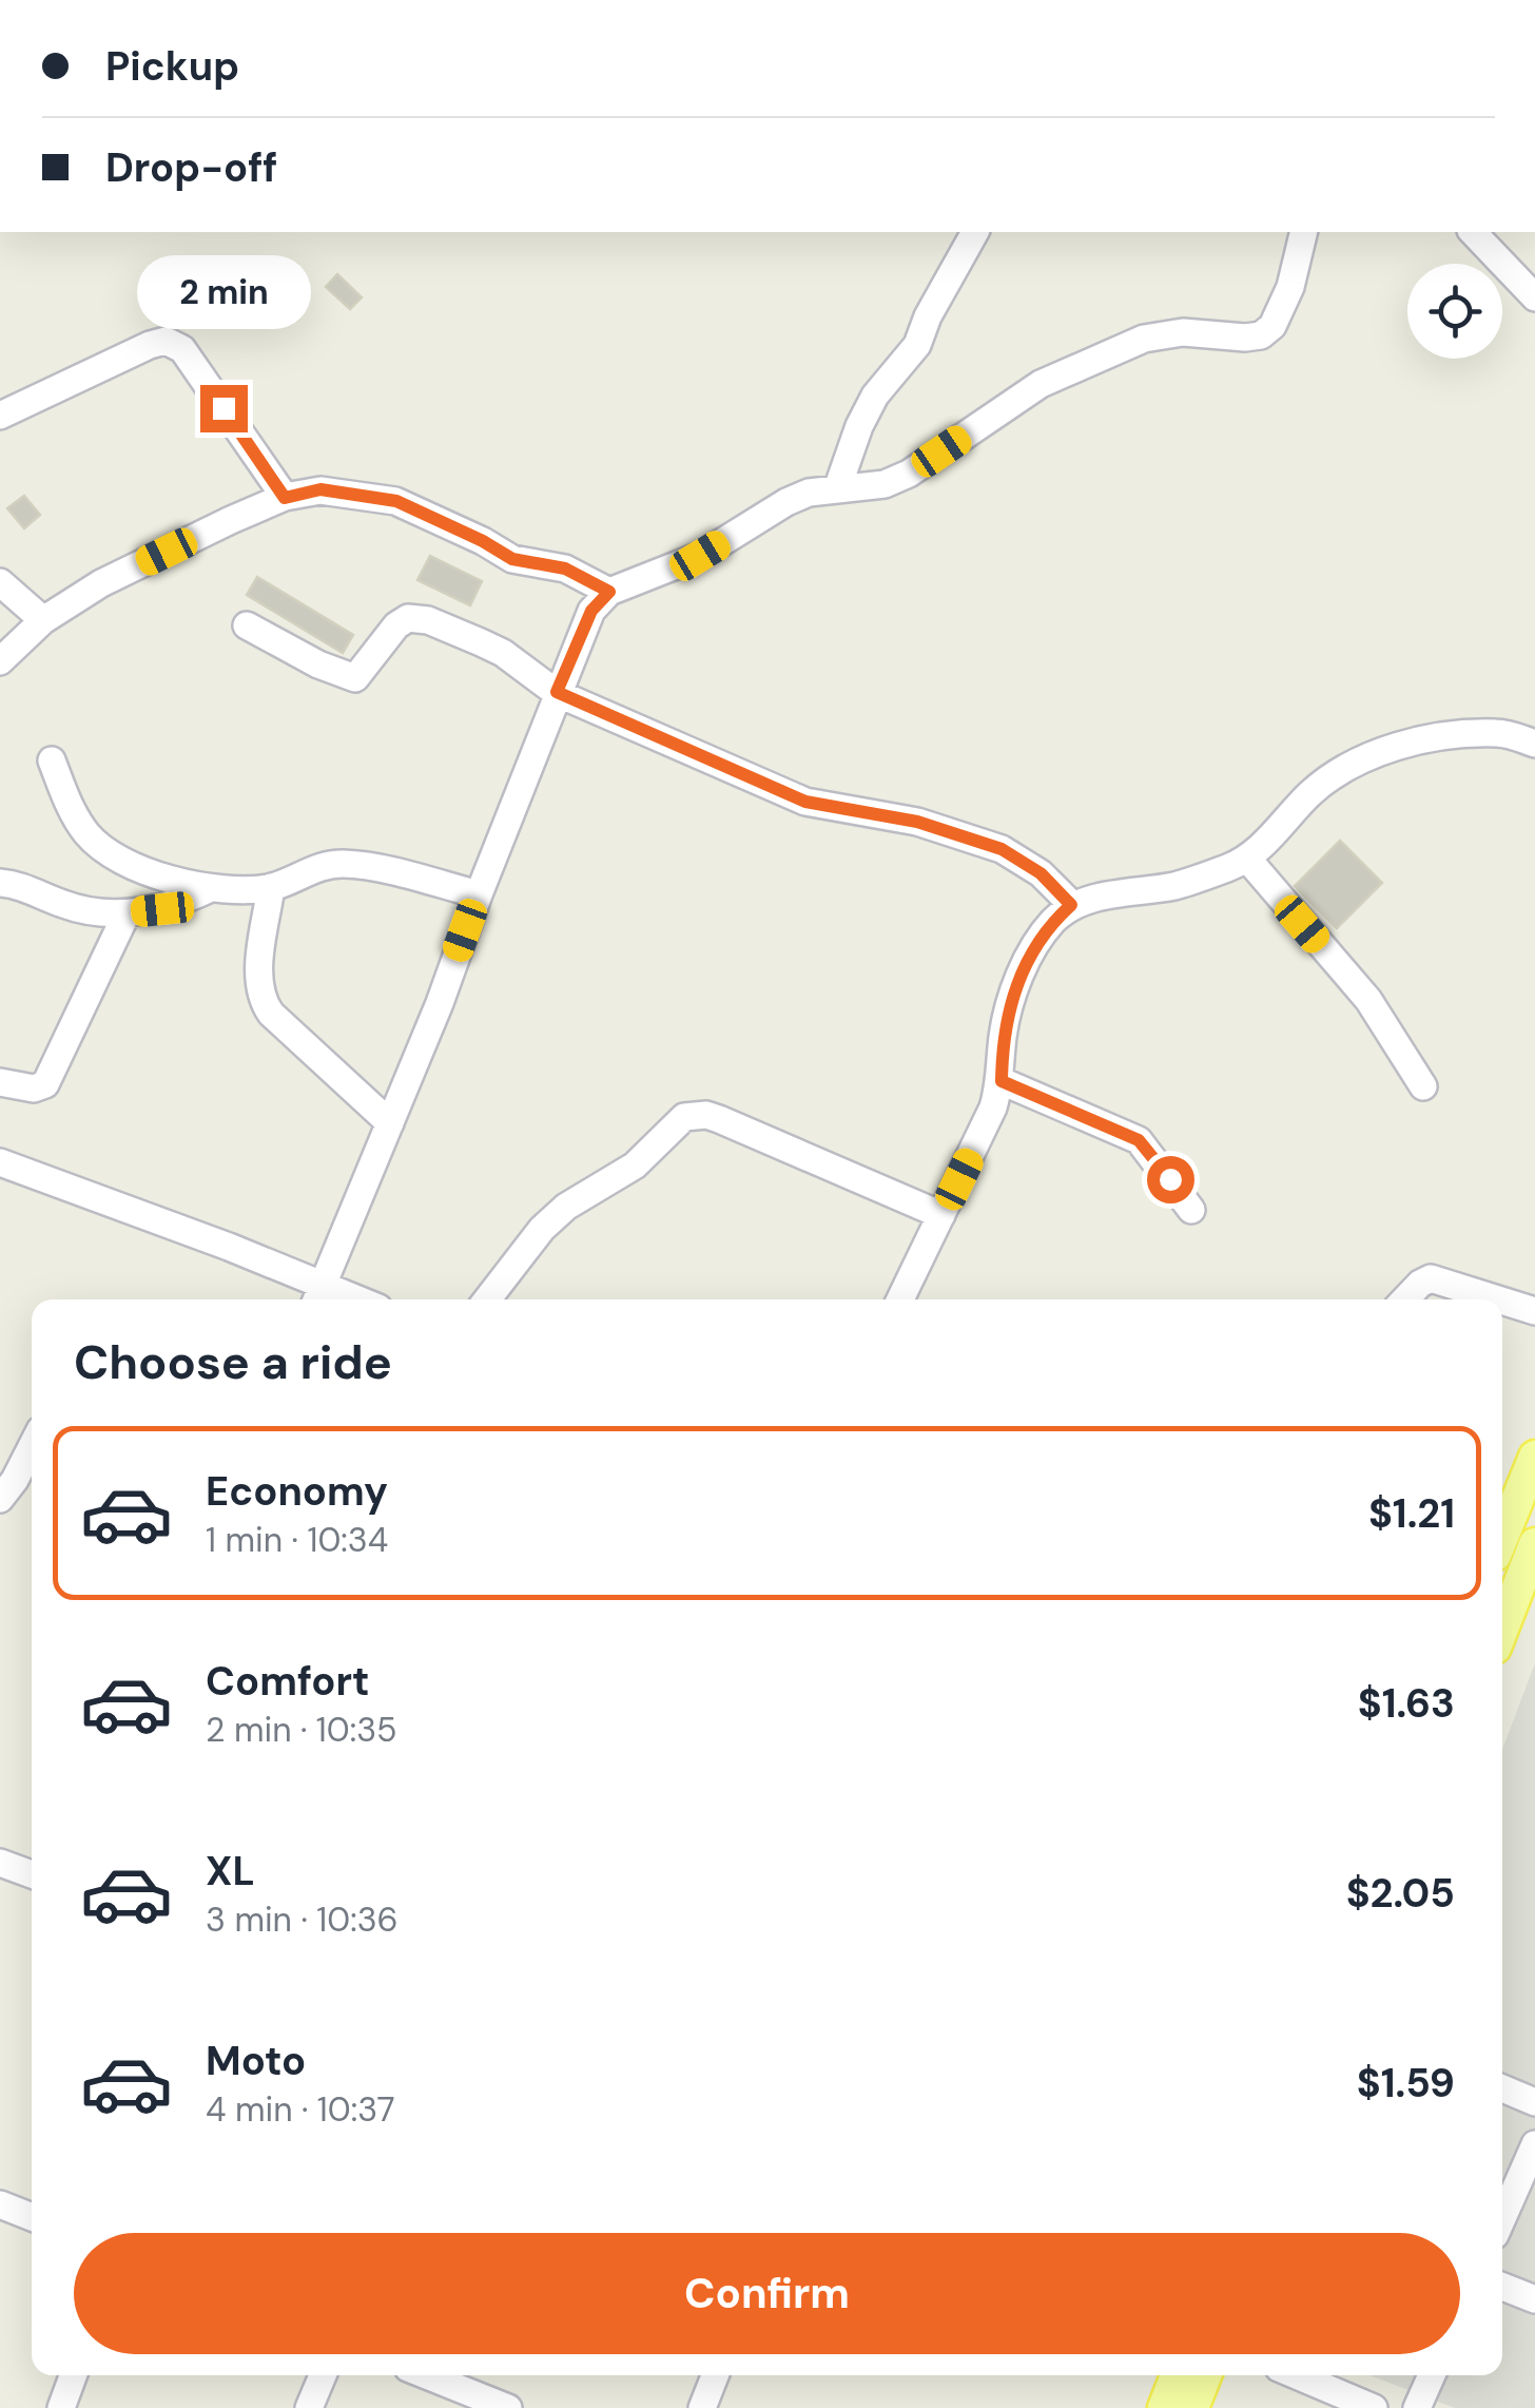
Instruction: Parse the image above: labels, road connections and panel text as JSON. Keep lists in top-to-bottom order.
{
  "page": {
    "banner": ["Pickup", "Drop-off"],
    "bubble": "2 min",
    "heading": "Choose a ride",
    "list": [
      {
        "name": "Economy",
        "note": "1 min · 10:34",
        "value": "$1.21"
      },
      {
        "name": "Comfort",
        "note": "2 min · 10:35",
        "value": "$1.63"
      },
      {
        "name": "XL",
        "note": "3 min · 10:36",
        "value": "$2.05"
      },
      {
        "name": "Moto",
        "note": "4 min · 10:37",
        "value": "$1.59"
      }
    ],
    "buttons": "Confirm"
  }
}
